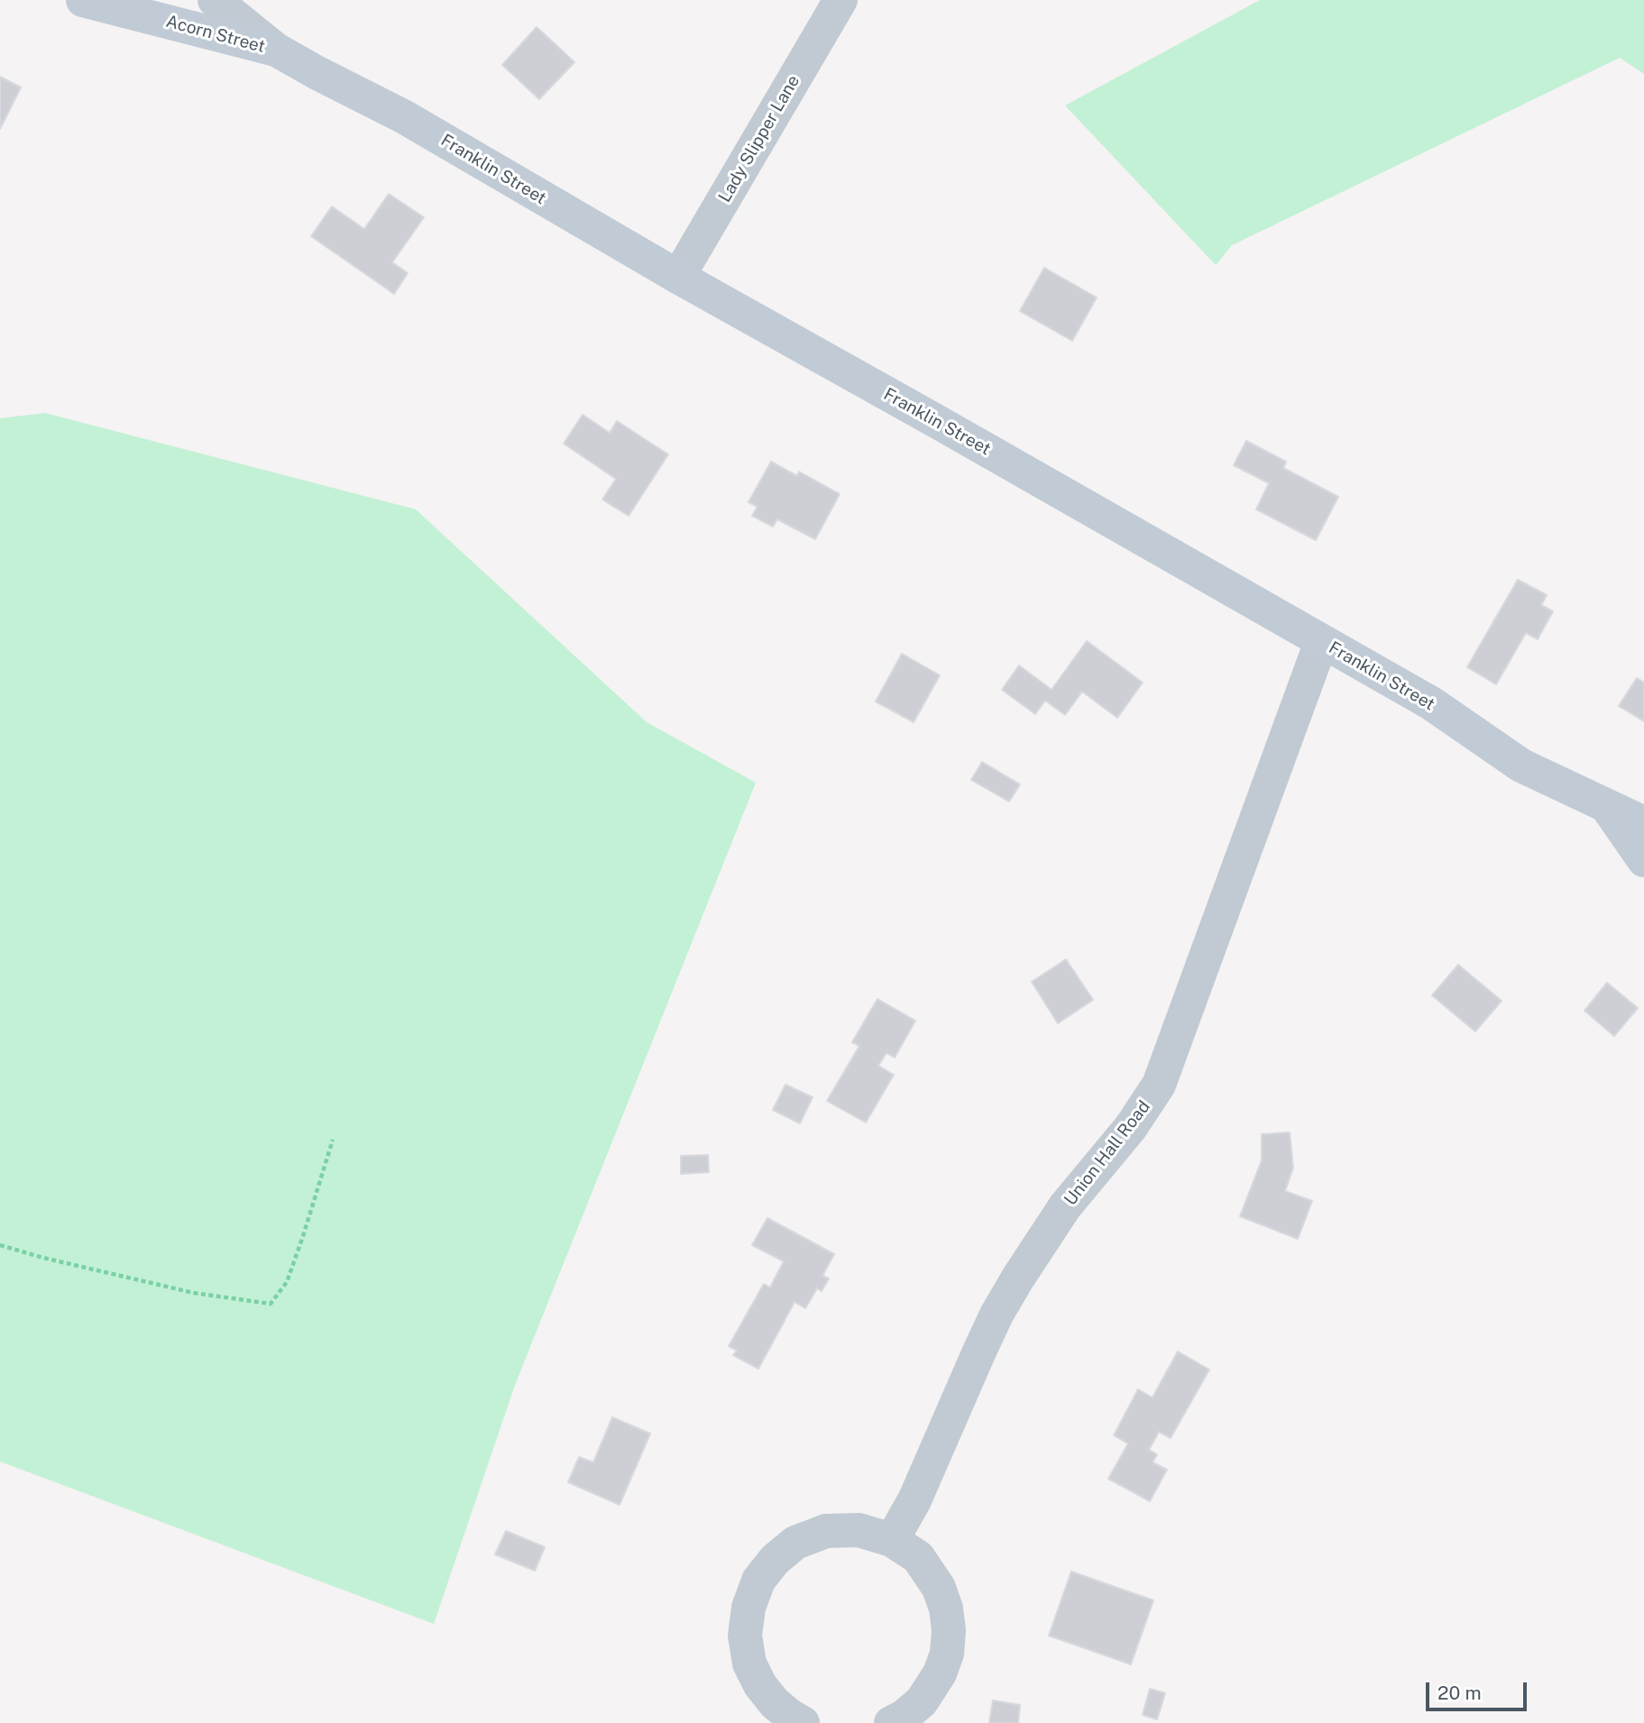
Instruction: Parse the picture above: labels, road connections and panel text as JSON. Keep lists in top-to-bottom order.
{
  "streets": {
    "main road": ["Acorn Street", "Franklin Street"],
    "street": ["Lady Slipper Lane", "Union Hall Road"]
  },
  "crossings": [
    ["Acorn Street", "Franklin Street"],
    ["Lady Slipper Lane", "Franklin Street"],
    ["Franklin Street", "Union Hall Road"]
  ],
  "scale_bar": "20 m"
}
